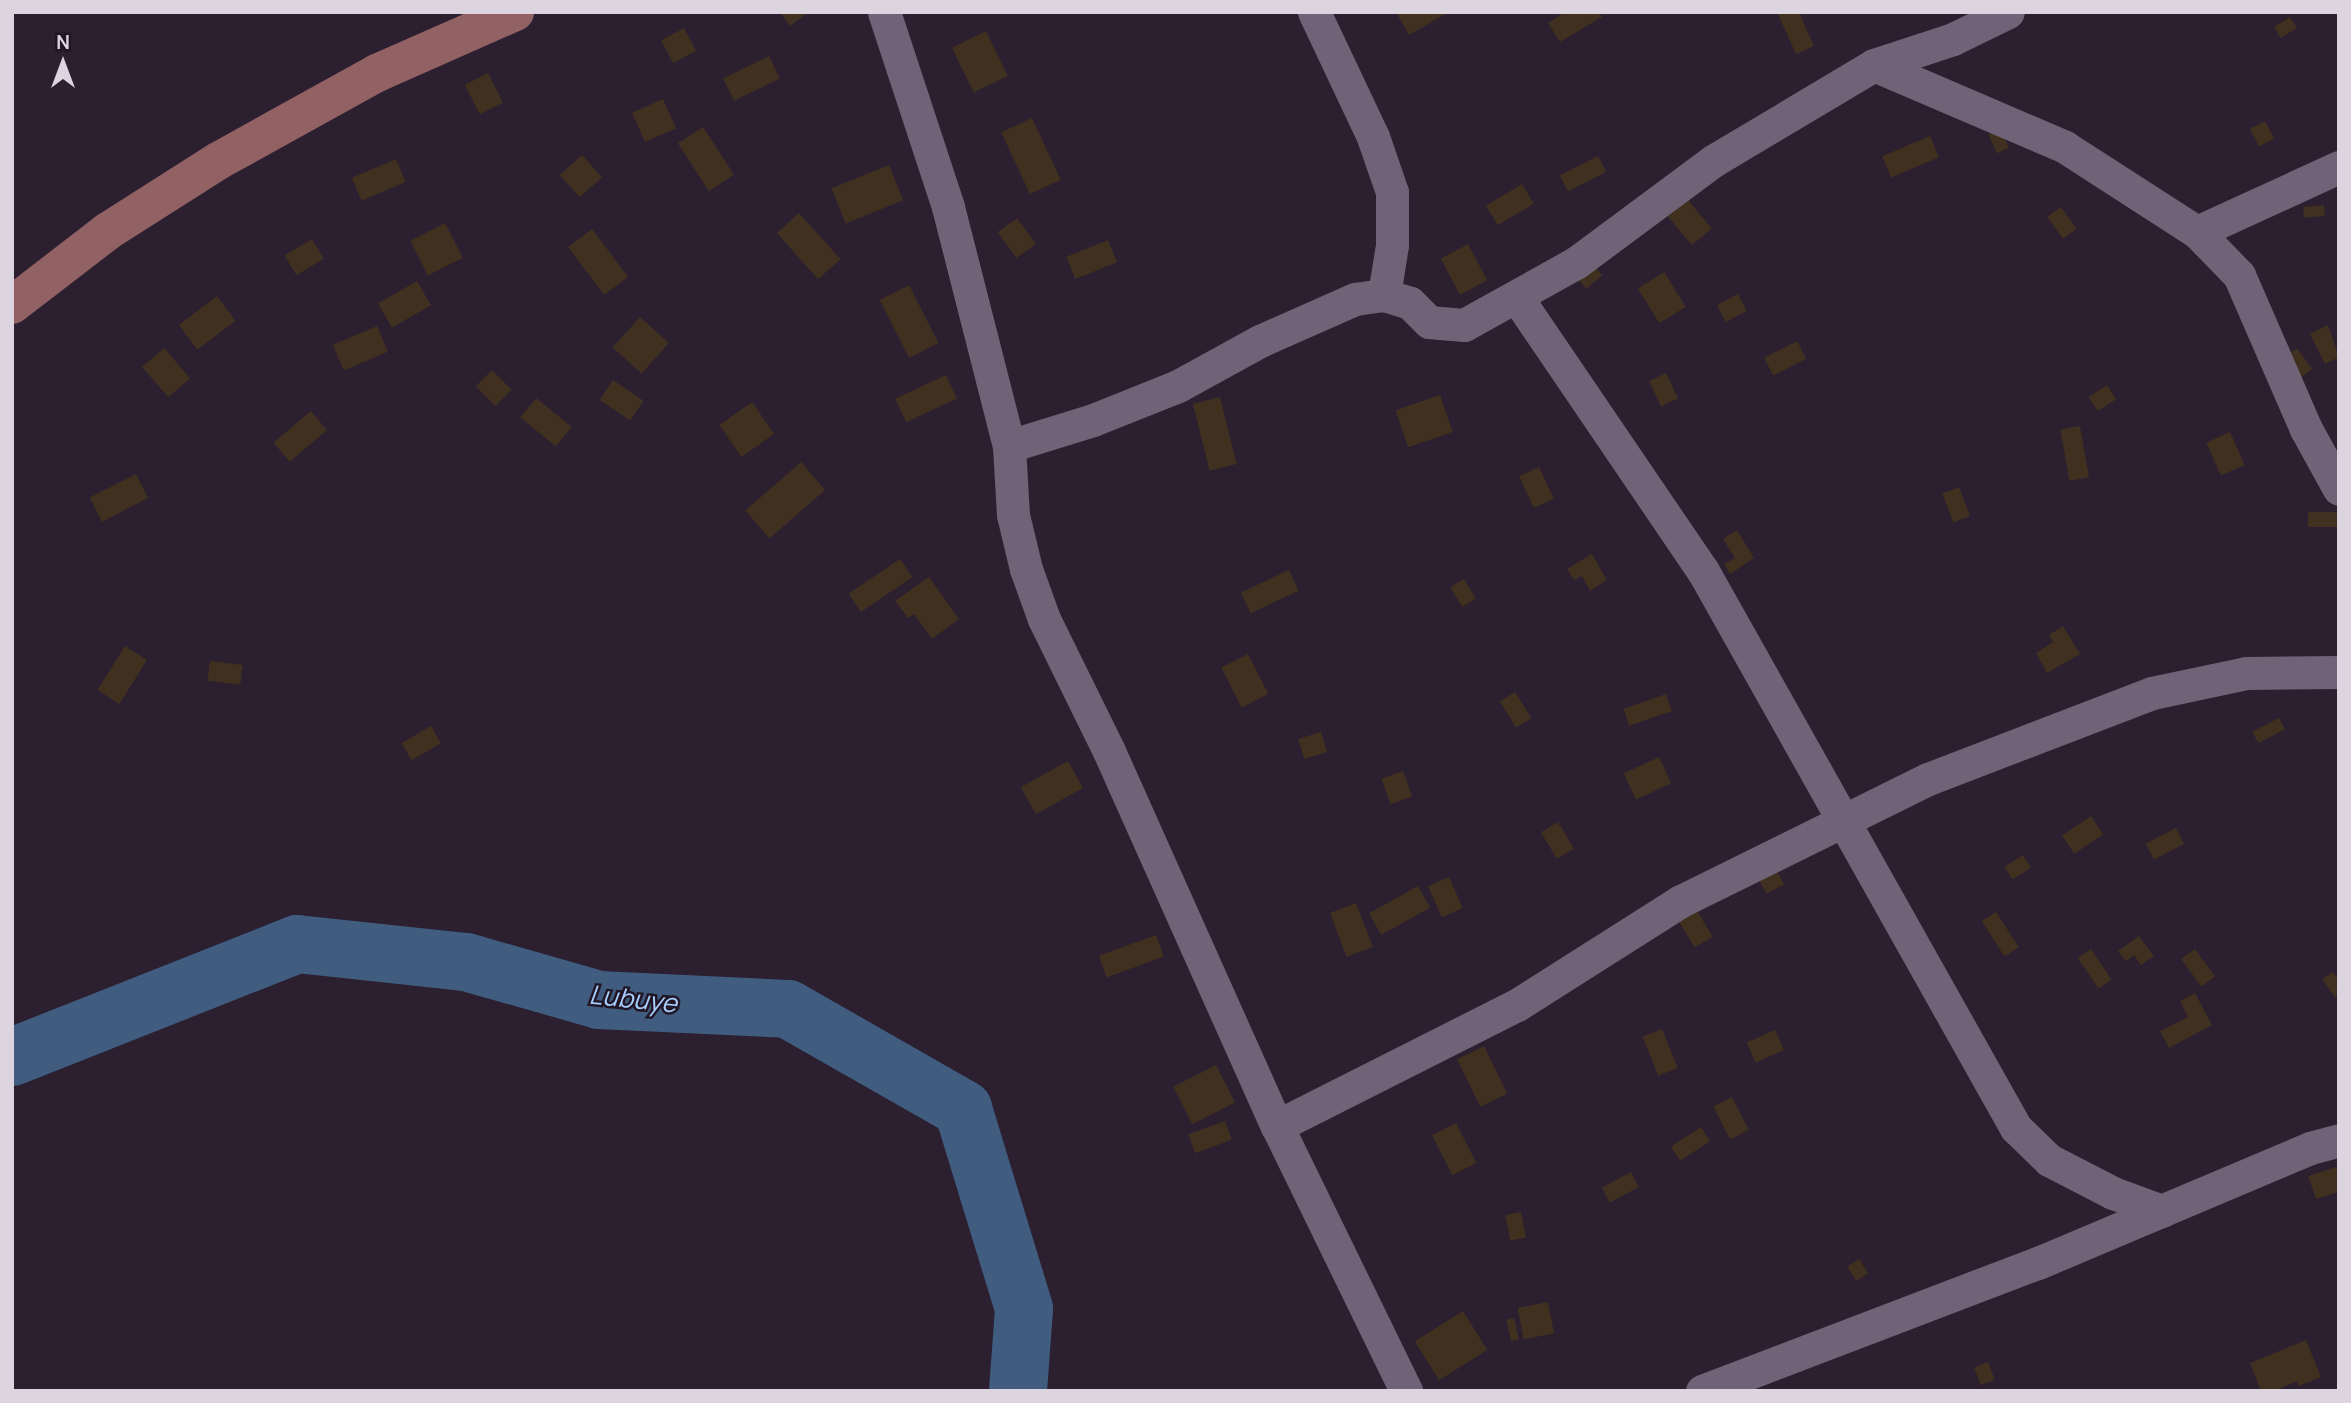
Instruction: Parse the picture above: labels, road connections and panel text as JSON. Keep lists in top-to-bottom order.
{
  "water": ["Lubuye"],
  "north": "top"
}
